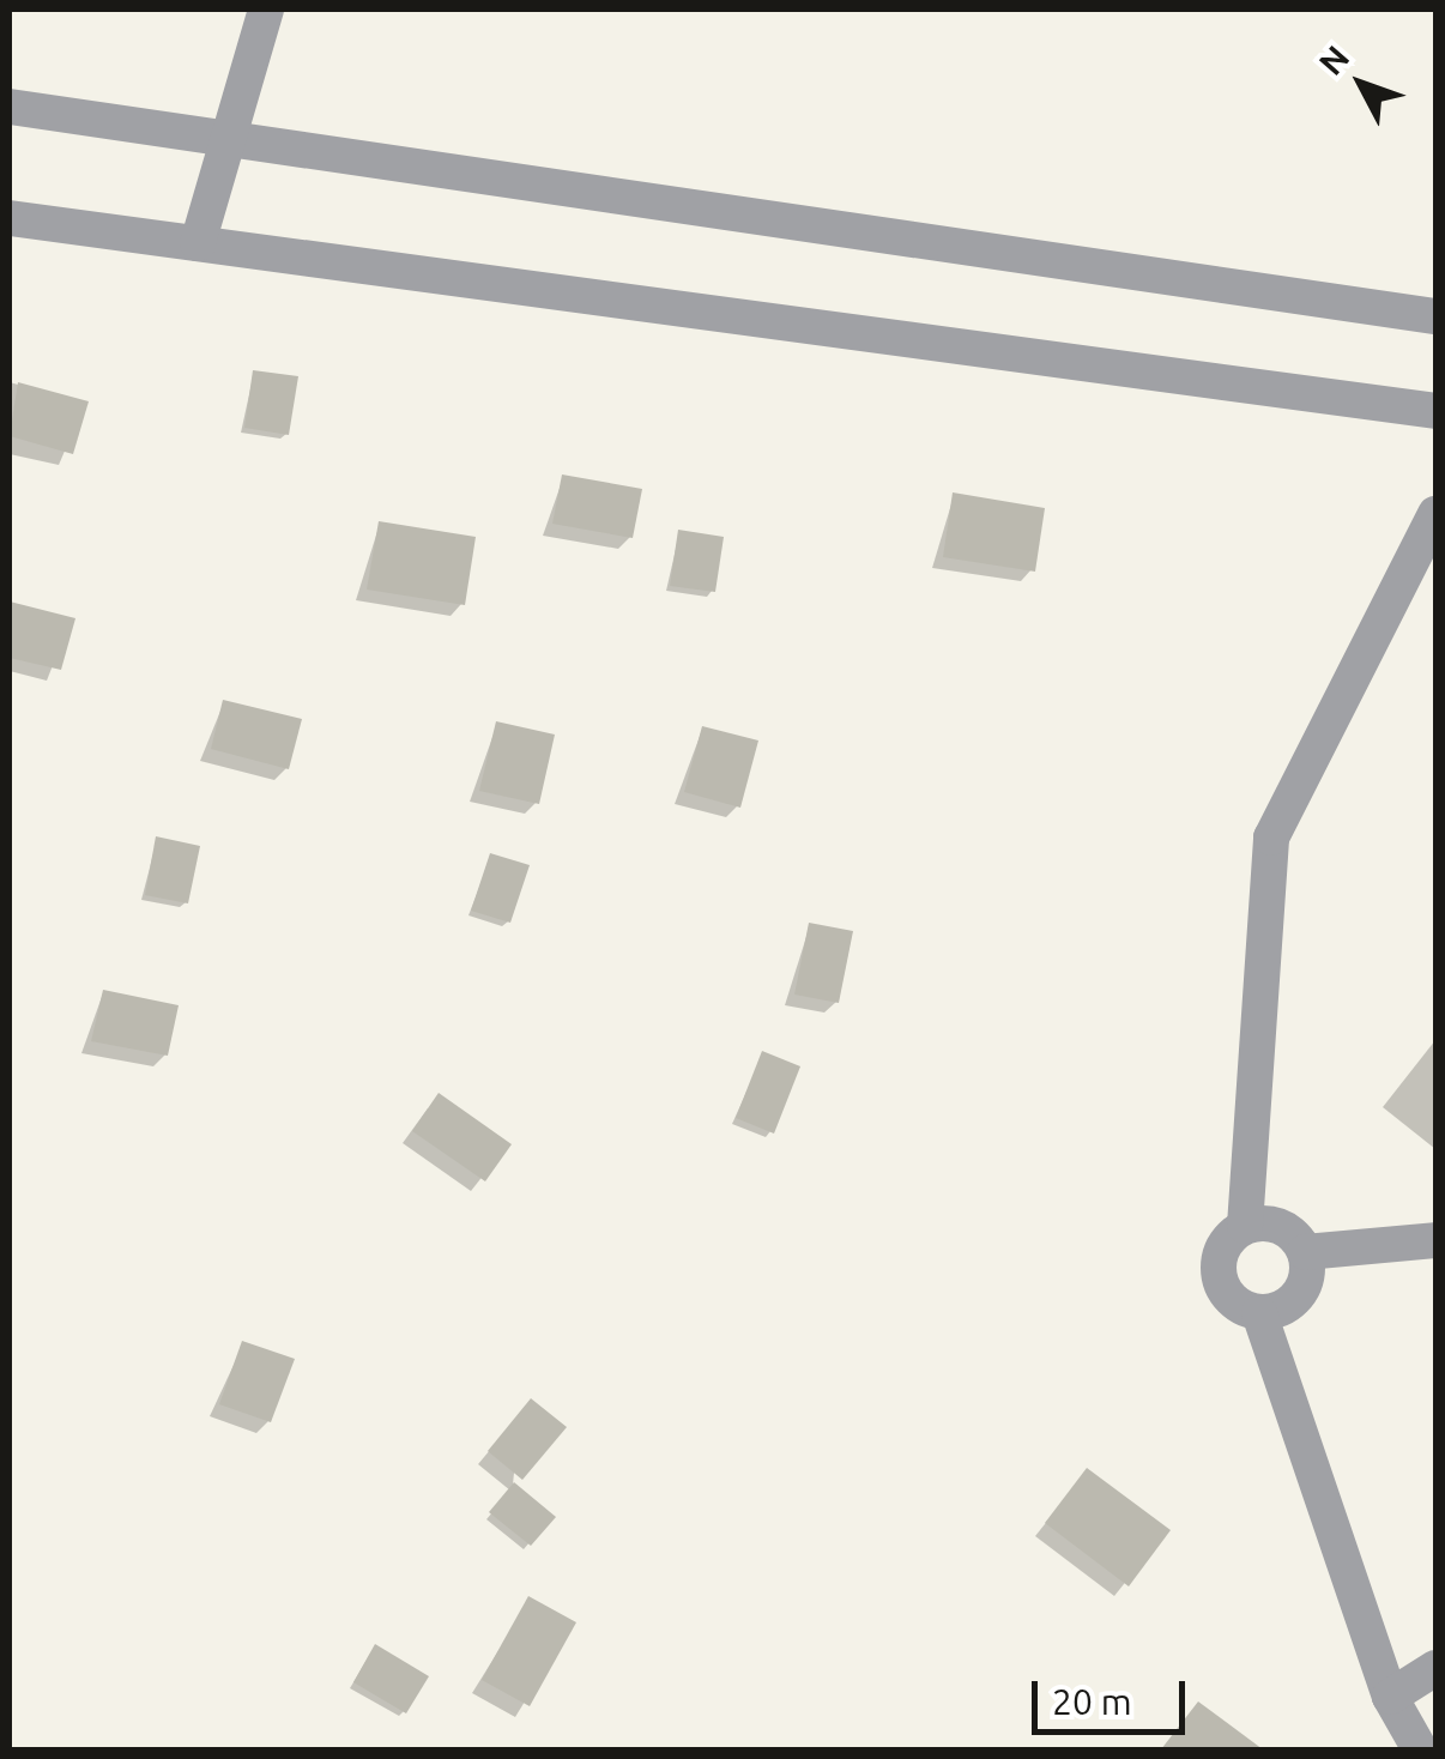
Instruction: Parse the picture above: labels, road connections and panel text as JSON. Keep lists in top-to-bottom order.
{
  "scale_bar": "20 m",
  "north": "top left"
}
